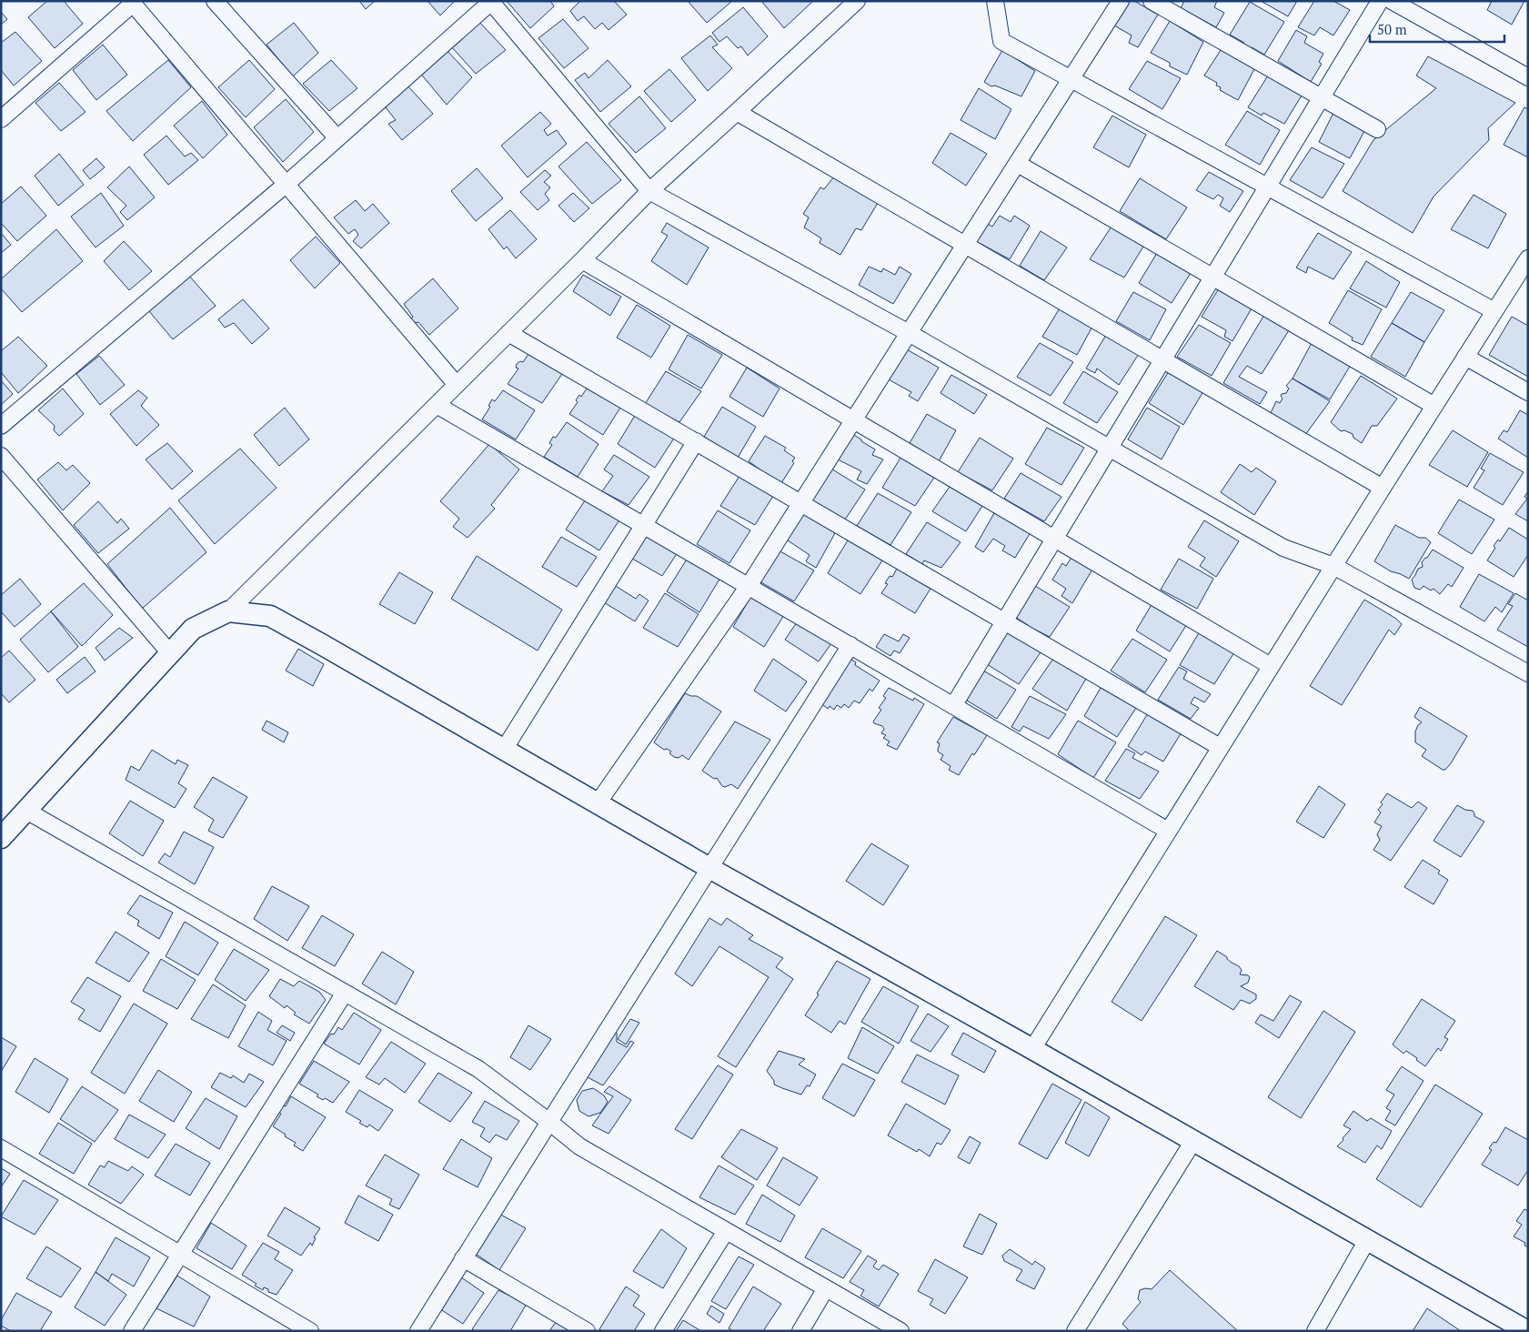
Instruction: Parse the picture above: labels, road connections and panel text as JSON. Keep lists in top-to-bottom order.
{
  "scale_bar": "50 m"
}
